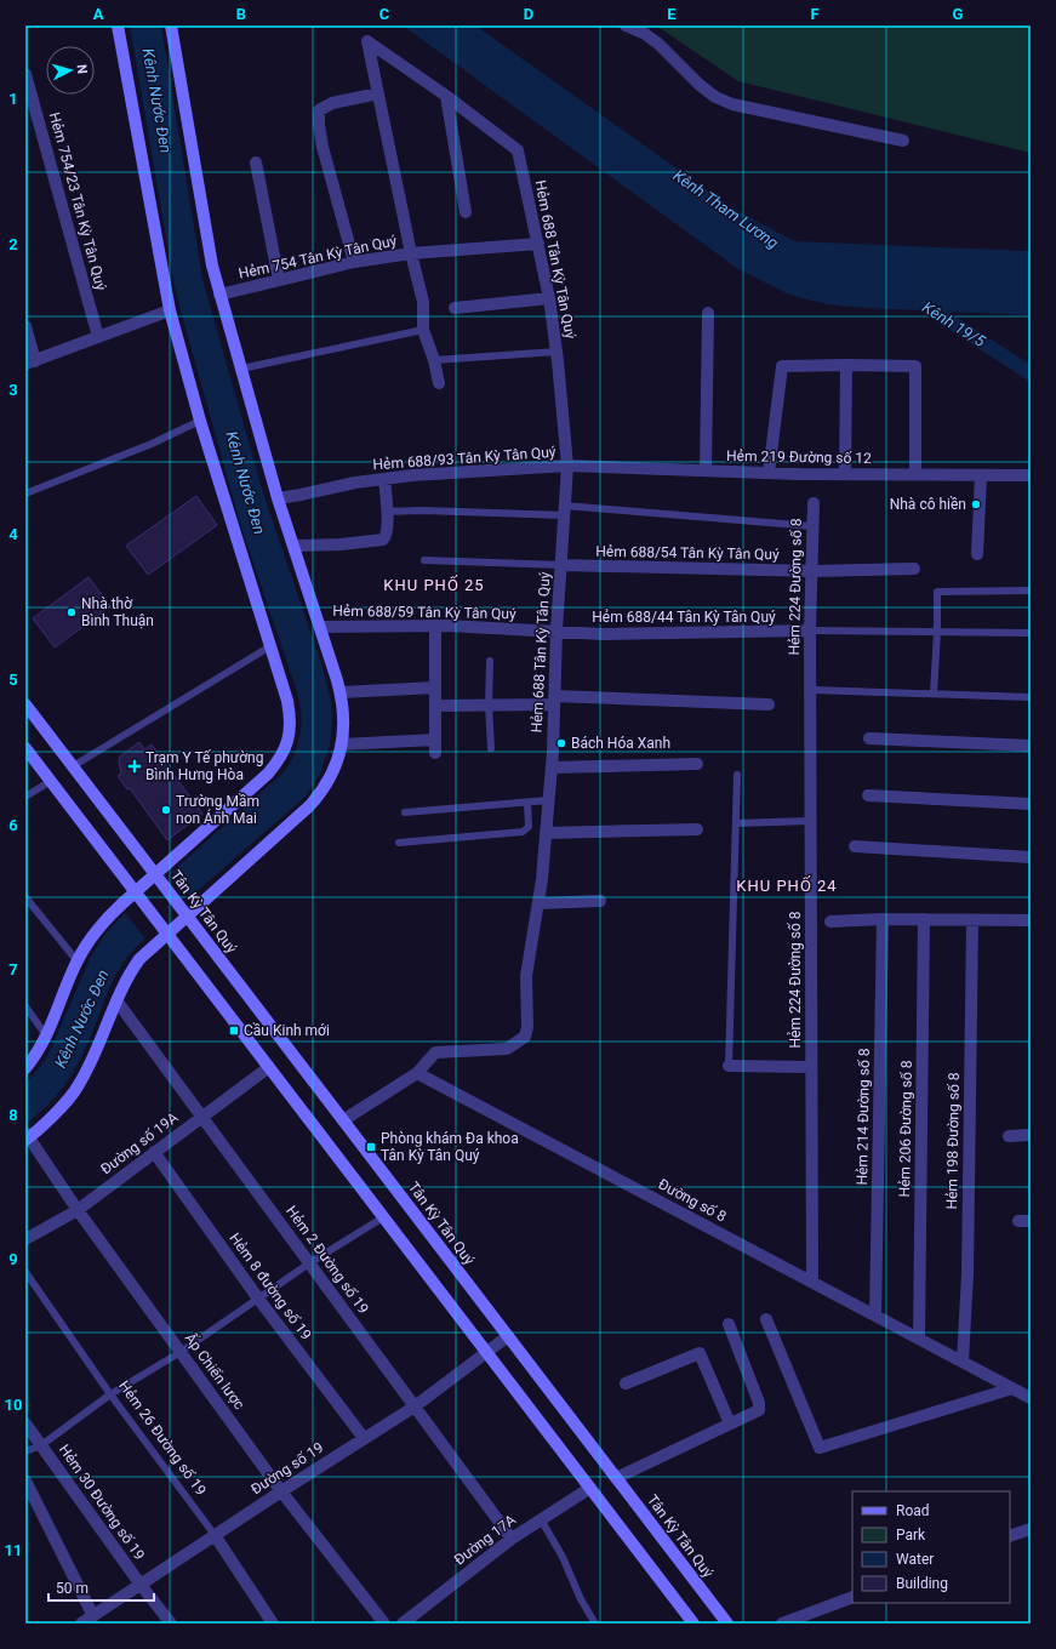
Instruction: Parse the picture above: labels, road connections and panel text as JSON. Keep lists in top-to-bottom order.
{
  "streets": {
    "street": [
      "Hẻm 754/23 Tân Kỳ Tân Quý",
      "Hẻm 754 Tân Kỳ Tân Quý",
      "Hẻm 688 Tân Kỳ Tân Quý",
      "Hẻm 219 Đường số 12",
      "Hẻm 688/93 Tân Kỳ Tân Quý",
      "Hẻm 688/54 Tân Kỳ Tân Quý",
      "Hẻm 224 Đường số 8",
      "Hẻm 688/59 Tân Kỳ Tân Quý",
      "Hẻm 688/44 Tân Kỳ Tân Quý",
      "Tân Kỳ Tân Quý",
      "Hẻm 214 Đường số 8",
      "Hẻm 206 Đường số 8",
      "Hẻm 198 Đường số 8",
      "Đường số 19A",
      "Đường số 8",
      "Hẻm 2 Đường số 19",
      "Hẻm 8 đường số 19",
      "Ấp Chiến lược",
      "Hẻm 26 Đường số 19",
      "Đường số 19",
      "Hẻm 30 Đường số 19",
      "Đường 17A"
    ]
  },
  "crossings": [
    ["Hẻm 754 Tân Kỳ Tân Quý", "Hẻm 688 Tân Kỳ Tân Quý"],
    ["Hẻm 688 Tân Kỳ Tân Quý", "Hẻm 219 Đường số 12"],
    ["Hẻm 688 Tân Kỳ Tân Quý", "Hẻm 688/93 Tân Kỳ Tân Quý"],
    ["Hẻm 688 Tân Kỳ Tân Quý", "Hẻm 688/54 Tân Kỳ Tân Quý"],
    ["Hẻm 688 Tân Kỳ Tân Quý", "Hẻm 688/59 Tân Kỳ Tân Quý"],
    ["Hẻm 688 Tân Kỳ Tân Quý", "Hẻm 688/44 Tân Kỳ Tân Quý"],
    ["Hẻm 688 Tân Kỳ Tân Quý", "Đường số 8"],
    ["Hẻm 219 Đường số 12", "Hẻm 688/93 Tân Kỳ Tân Quý"],
    ["Hẻm 688/54 Tân Kỳ Tân Quý", "Hẻm 224 Đường số 8"],
    ["Hẻm 224 Đường số 8", "Hẻm 688/44 Tân Kỳ Tân Quý"],
    ["Hẻm 224 Đường số 8", "Đường số 8"],
    ["Hẻm 688/59 Tân Kỳ Tân Quý", "Hẻm 688/44 Tân Kỳ Tân Quý"],
    ["Tân Kỳ Tân Quý", "Đường số 19"],
    ["Hẻm 214 Đường số 8", "Đường số 8"],
    ["Hẻm 206 Đường số 8", "Đường số 8"],
    ["Hẻm 198 Đường số 8", "Đường số 8"],
    ["Đường số 19A", "Hẻm 2 Đường số 19"],
    ["Đường số 19A", "Hẻm 8 đường số 19"],
    ["Đường số 19A", "Ấp Chiến lược"],
    ["Hẻm 2 Đường số 19", "Đường số 19"],
    ["Hẻm 2 Đường số 19", "Đường 17A"],
    ["Hẻm 8 đường số 19", "Đường số 19"],
    ["Ấp Chiến lược", "Đường số 19"],
    ["Hẻm 26 Đường số 19", "Đường số 19"],
    ["Đường số 19", "Hẻm 30 Đường số 19"]
  ],
  "districts": ["KHU PHỐ 25", "KHU PHỐ 24"],
  "water": ["Kênh Nước Đen", "Kênh Tham Lương", "Kênh 19/5"],
  "places": {
    "other": [
      "Nhà cô hiền",
      "Nhà thờ Bình Thuận",
      "Bách Hóa Xanh",
      "Trường Mầm non Ánh Mai"
    ],
    "health": ["Trạm Y Tế phường Bình Hưng Hòa"],
    "transit": ["Cầu Kinh mới", "Phòng khám Đa khoa Tân Kỳ Tân Quý"]
  },
  "legend": [
    "Road",
    "Park",
    "Water",
    "Building"
  ],
  "scale_bar": "50 m",
  "north": "right",
  "grid": {
    "columns": [
      "A",
      "B",
      "C",
      "D",
      "E",
      "F",
      "G"
    ],
    "rows": [
      "1",
      "2",
      "3",
      "4",
      "5",
      "6",
      "7",
      "8",
      "9",
      "10",
      "11"
    ]
  }
}
